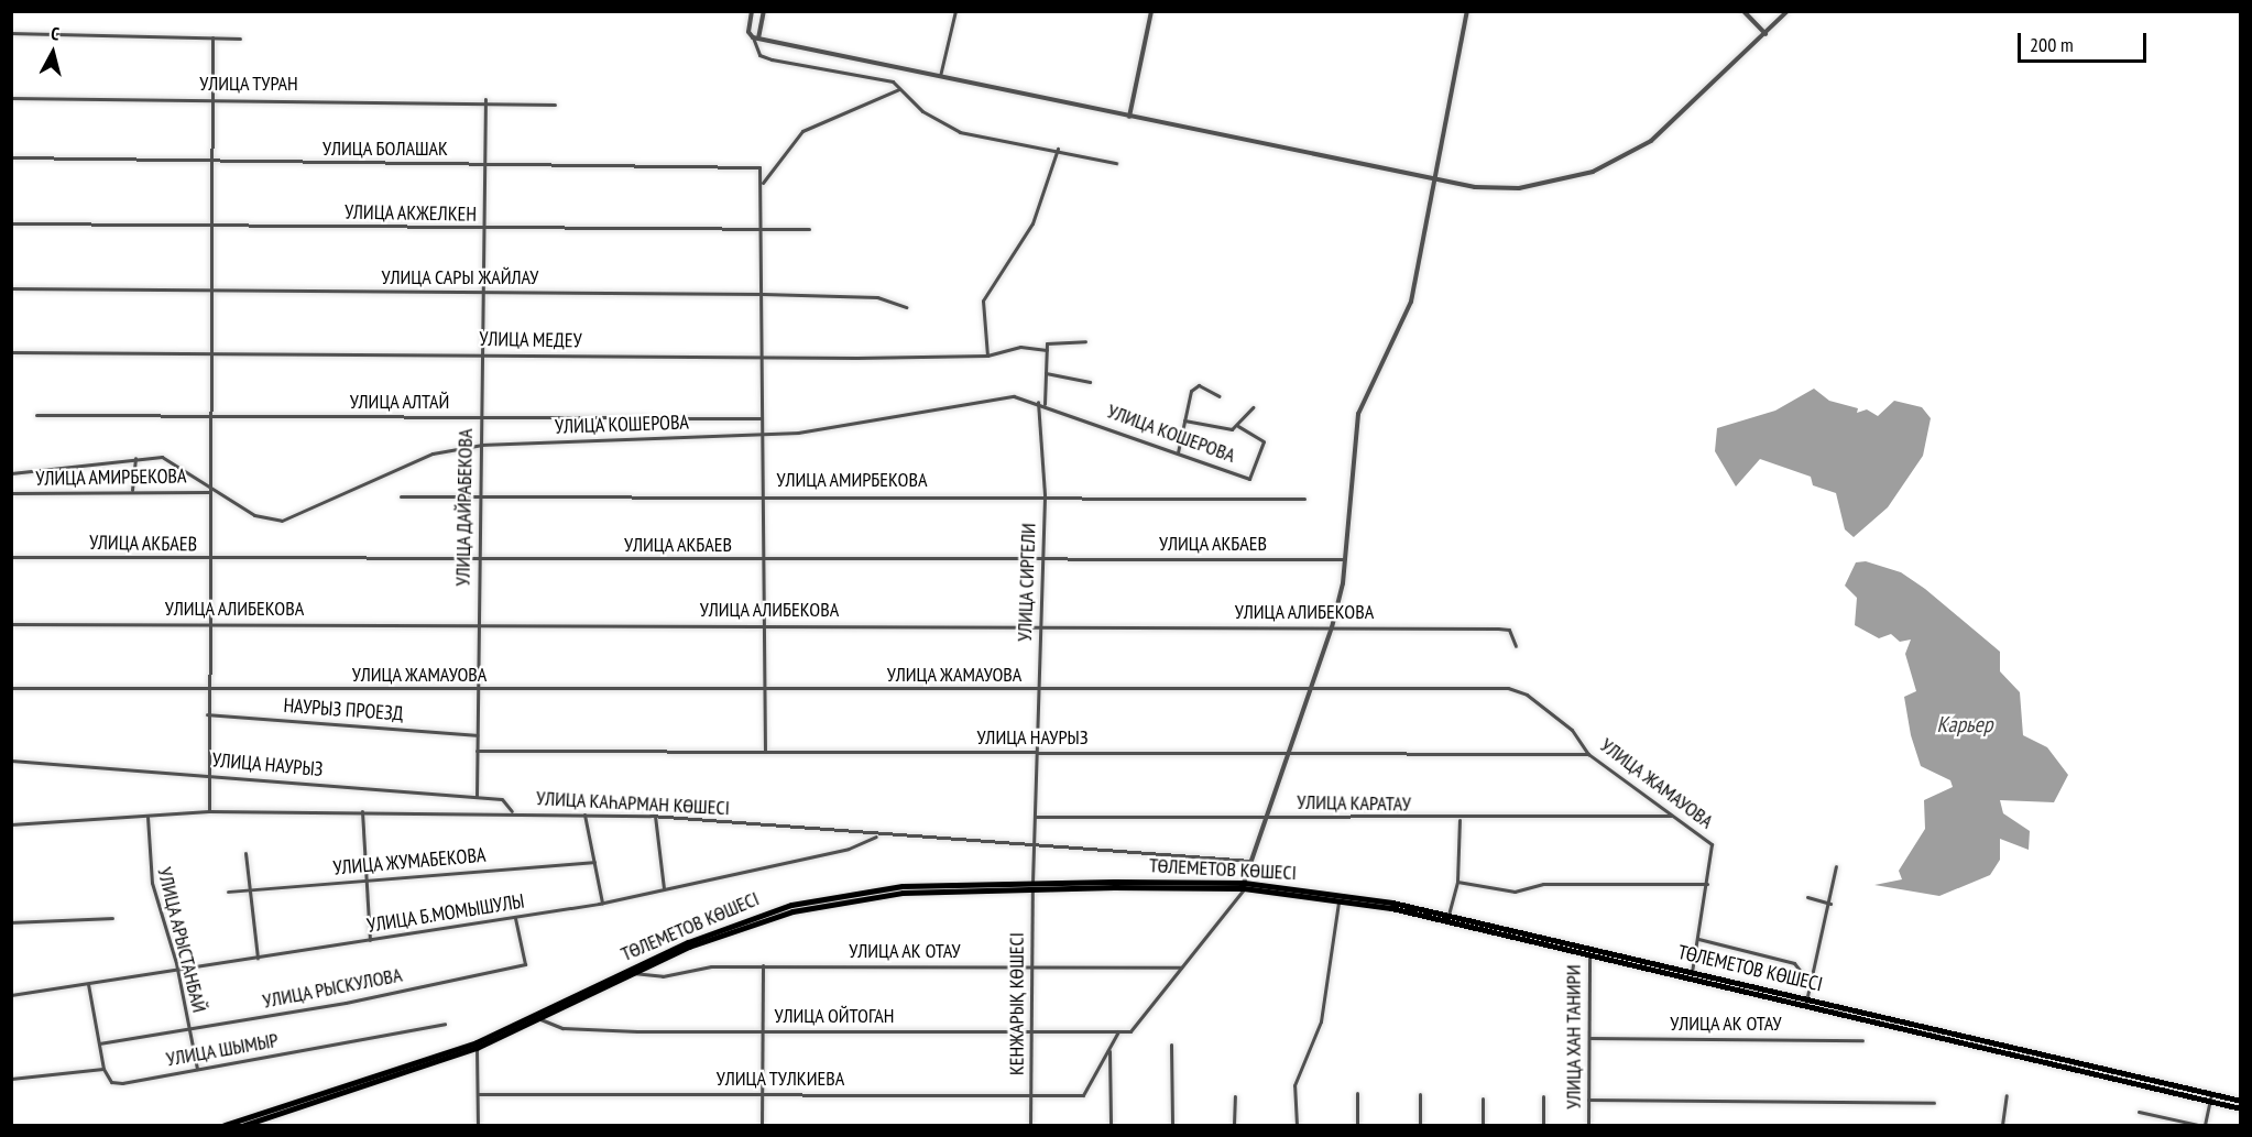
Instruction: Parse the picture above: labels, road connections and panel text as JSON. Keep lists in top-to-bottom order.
{
  "streets": {
    "main road": ["ТӨЛЕМЕТОВ КӨШЕСІ"],
    "street": [
      "УЛИЦА ТУРАН",
      "УЛИЦА БОЛАШАК",
      "УЛИЦА АКЖЕЛКЕН",
      "УЛИЦА САРЫ ЖАЙЛАУ",
      "УЛИЦА МЕДЕУ",
      "УЛИЦА АЛТАЙ",
      "УЛИЦА КОШЕРОВА",
      "УЛИЦА АМИРБЕКОВА",
      "УЛИЦА ДАЙРАБЕКОВА",
      "УЛИЦА АКБАЕВ",
      "УЛИЦА СИРГЕЛИ",
      "УЛИЦА АЛИБЕКОВА",
      "УЛИЦА ЖАМАУОВА",
      "НАУРЫЗ ПРОЕЗД",
      "УЛИЦА НАУРЫЗ",
      "УЛИЦА КАҺАРМАН КӨШЕСІ",
      "УЛИЦА КАРАТАУ",
      "УЛИЦА ЖУМАБЕКОВА",
      "УЛИЦА Б.МОМЫШУЛЫ",
      "УЛИЦА АРЫСТАНБАЙ",
      "УЛИЦА АК ОТАУ",
      "УЛИЦА РЫСКУЛОВА",
      "КЕНЖАРЫҚ КӨШЕСІ",
      "УЛИЦА ОЙТОГАН",
      "УЛИЦА ХАН ТАНИРИ",
      "УЛИЦА ШЫМЫР",
      "УЛИЦА ТУЛКИЕВА"
    ]
  },
  "crossings": [
    ["УЛИЦА ТУРАН", "УЛИЦА ДАЙРАБЕКОВА"],
    ["УЛИЦА БОЛАШАК", "УЛИЦА ДАЙРАБЕКОВА"],
    ["УЛИЦА АКЖЕЛКЕН", "УЛИЦА ДАЙРАБЕКОВА"],
    ["УЛИЦА САРЫ ЖАЙЛАУ", "УЛИЦА ДАЙРАБЕКОВА"],
    ["УЛИЦА МЕДЕУ", "УЛИЦА ДАЙРАБЕКОВА"],
    ["УЛИЦА АЛТАЙ", "УЛИЦА ДАЙРАБЕКОВА"],
    ["УЛИЦА КОШЕРОВА", "УЛИЦА ДАЙРАБЕКОВА"],
    ["УЛИЦА КОШЕРОВА", "УЛИЦА СИРГЕЛИ"],
    ["УЛИЦА АМИРБЕКОВА", "УЛИЦА ДАЙРАБЕКОВА"],
    ["УЛИЦА АМИРБЕКОВА", "УЛИЦА СИРГЕЛИ"],
    ["УЛИЦА ДАЙРАБЕКОВА", "УЛИЦА АКБАЕВ"],
    ["УЛИЦА ДАЙРАБЕКОВА", "УЛИЦА АЛИБЕКОВА"],
    ["УЛИЦА ДАЙРАБЕКОВА", "УЛИЦА ЖАМАУОВА"],
    ["УЛИЦА ДАЙРАБЕКОВА", "НАУРЫЗ ПРОЕЗД"],
    ["УЛИЦА ДАЙРАБЕКОВА", "УЛИЦА НАУРЫЗ"],
    ["УЛИЦА АКБАЕВ", "УЛИЦА СИРГЕЛИ"],
    ["УЛИЦА СИРГЕЛИ", "УЛИЦА АЛИБЕКОВА"],
    ["УЛИЦА СИРГЕЛИ", "УЛИЦА ЖАМАУОВА"],
    ["УЛИЦА СИРГЕЛИ", "УЛИЦА НАУРЫЗ"],
    ["УЛИЦА СИРГЕЛИ", "УЛИЦА КАҺАРМАН КӨШЕСІ"],
    ["УЛИЦА СИРГЕЛИ", "УЛИЦА КАРАТАУ"],
    ["УЛИЦА СИРГЕЛИ", "ТӨЛЕМЕТОВ КӨШЕСІ"],
    ["УЛИЦА СИРГЕЛИ", "КЕНЖАРЫҚ КӨШЕСІ"],
    ["УЛИЦА ЖАМАУОВА", "УЛИЦА НАУРЫЗ"],
    ["УЛИЦА ЖАМАУОВА", "УЛИЦА КАРАТАУ"],
    ["УЛИЦА ЖАМАУОВА", "ТӨЛЕМЕТОВ КӨШЕСІ"],
    ["УЛИЦА НАУРЫЗ", "УЛИЦА КАҺАРМАН КӨШЕСІ"],
    ["УЛИЦА КАҺАРМАН КӨШЕСІ", "УЛИЦА Б.МОМЫШУЛЫ"],
    ["УЛИЦА КАҺАРМАН КӨШЕСІ", "УЛИЦА АРЫСТАНБАЙ"],
    ["ТӨЛЕМЕТОВ КӨШЕСІ", "УЛИЦА АК ОТАУ"],
    ["ТӨЛЕМЕТОВ КӨШЕСІ", "КЕНЖАРЫҚ КӨШЕСІ"],
    ["ТӨЛЕМЕТОВ КӨШЕСІ", "УЛИЦА ОЙТОГАН"],
    ["ТӨЛЕМЕТОВ КӨШЕСІ", "УЛИЦА ХАН ТАНИРИ"],
    ["УЛИЦА Б.МОМЫШУЛЫ", "УЛИЦА АРЫСТАНБАЙ"],
    ["УЛИЦА Б.МОМЫШУЛЫ", "УЛИЦА РЫСКУЛОВА"],
    ["УЛИЦА АРЫСТАНБАЙ", "УЛИЦА РЫСКУЛОВА"],
    ["УЛИЦА АРЫСТАНБАЙ", "УЛИЦА ШЫМЫР"],
    ["УЛИЦА АК ОТАУ", "КЕНЖАРЫҚ КӨШЕСІ"],
    ["УЛИЦА АК ОТАУ", "УЛИЦА ОЙТОГАН"],
    ["УЛИЦА АК ОТАУ", "УЛИЦА ХАН ТАНИРИ"],
    ["КЕНЖАРЫҚ КӨШЕСІ", "УЛИЦА ОЙТОГАН"],
    ["КЕНЖАРЫҚ КӨШЕСІ", "УЛИЦА ТУЛКИЕВА"]
  ],
  "water": ["Карьер"],
  "scale_bar": "200 m",
  "north": "top"
}
